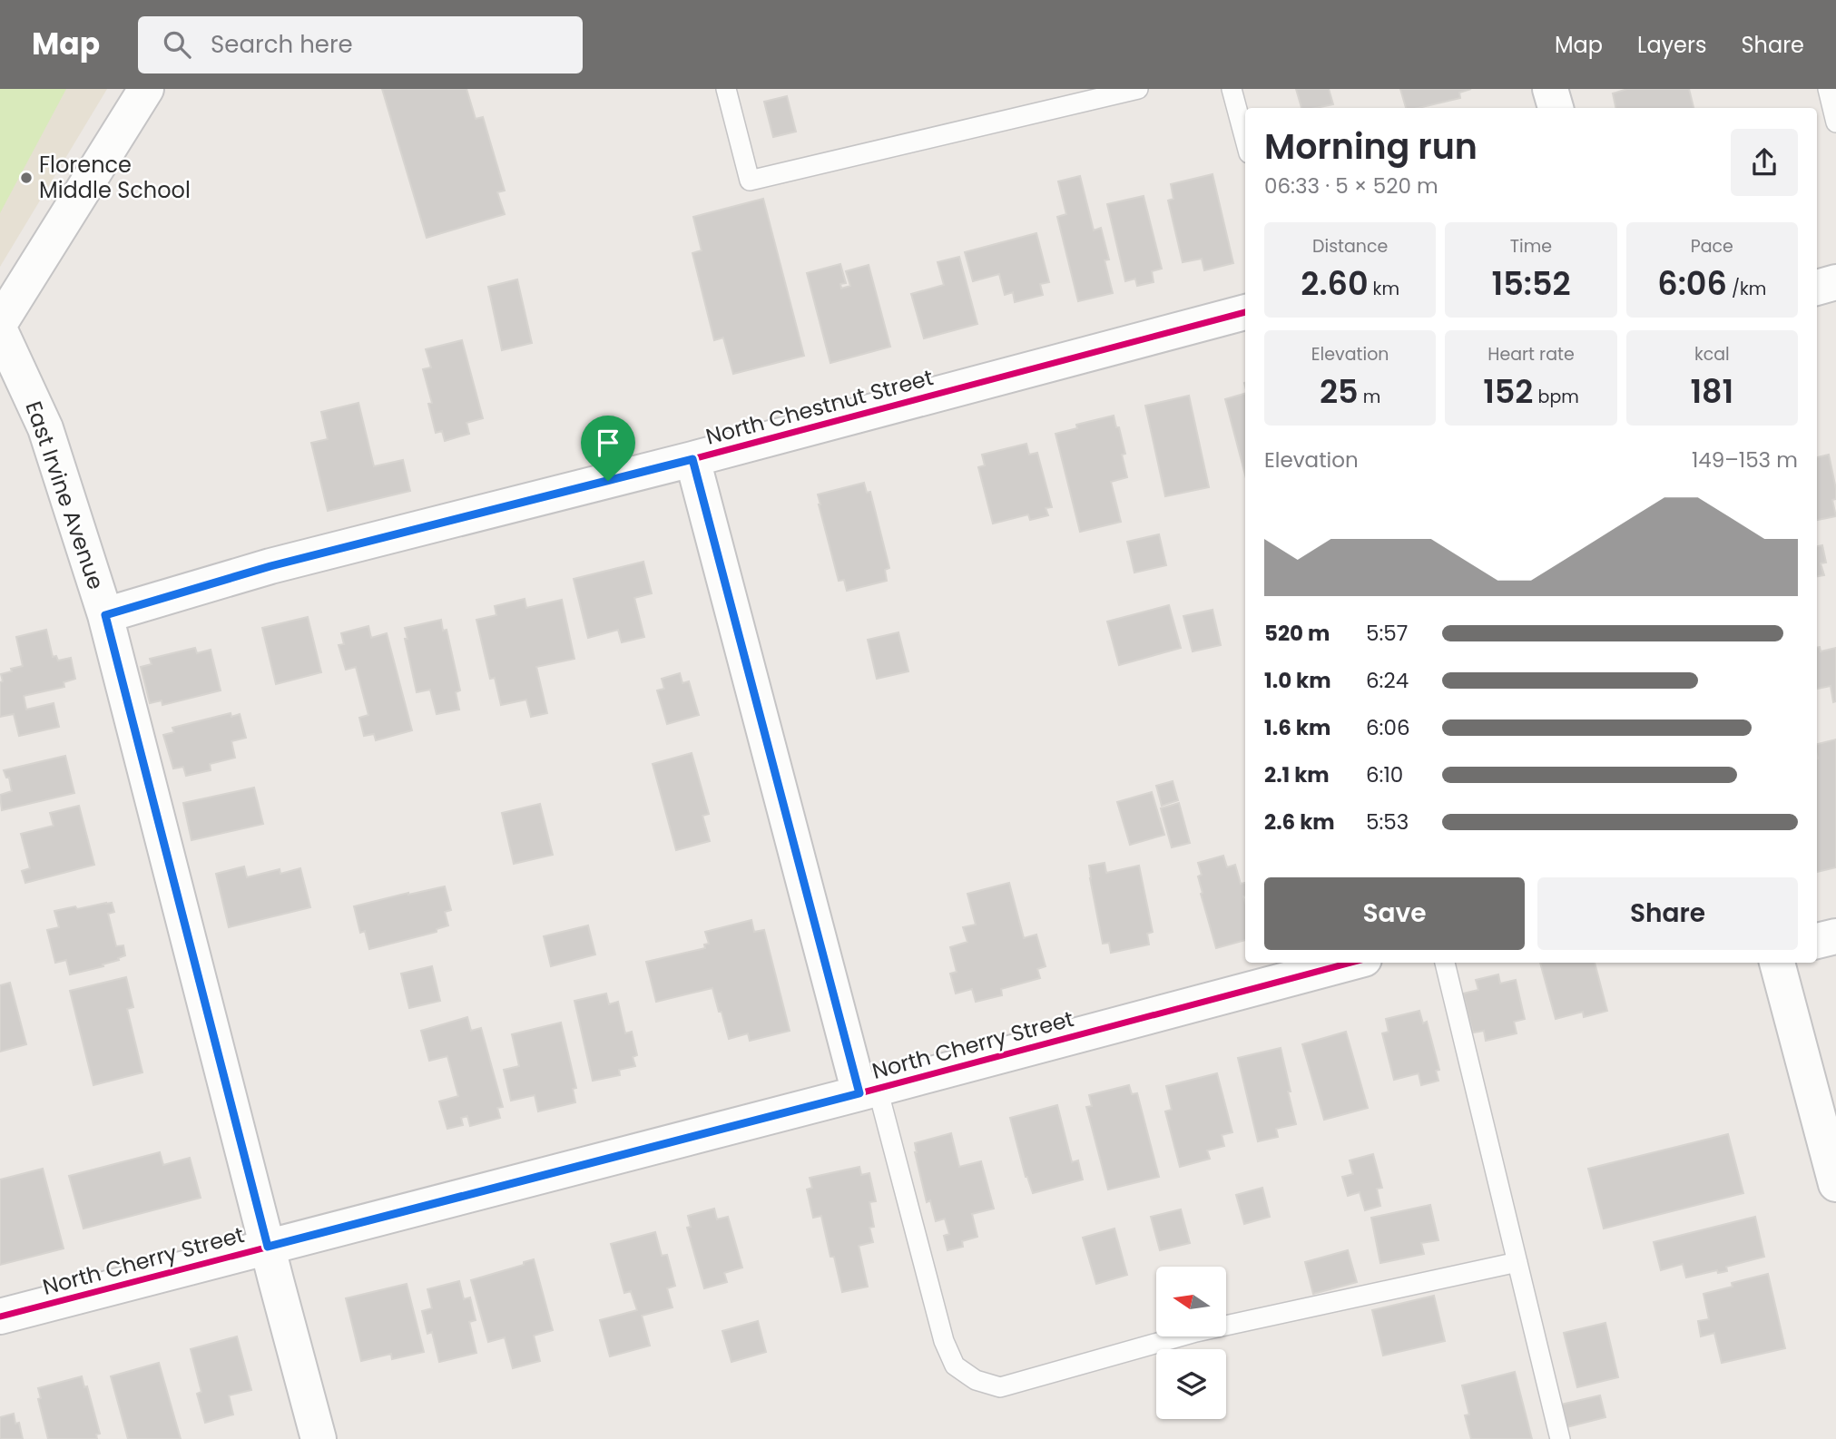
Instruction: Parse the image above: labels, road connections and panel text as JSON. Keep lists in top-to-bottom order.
{
  "streets": {
    "street": ["North Chestnut Street", "East Irvine Avenue", "North Cherry Street"]
  },
  "crossings": [
    ["North Chestnut Street", "East Irvine Avenue"],
    ["East Irvine Avenue", "North Cherry Street"]
  ],
  "places": ["Florence Middle School"],
  "north": "left",
  "page": {
    "header": "Map",
    "search": "Search here",
    "nav": ["Map", "Layers", "Share"],
    "heading": ["Morning run", "06:33 · 5 × 520 m"],
    "stats": [
      ["Distance", "2.60 km"],
      ["Time", "15:52"],
      ["Pace", "6:06 /km"],
      ["Elevation", "25 m"],
      ["Heart rate", "152 bpm"],
      ["kcal", "181"]
    ],
    "chart": ["Elevation", "149–153 m"],
    "list": [
      {
        "name": "520 m",
        "note": "5:57"
      },
      {
        "name": "1.0 km",
        "note": "6:24"
      },
      {
        "name": "1.6 km",
        "note": "6:06"
      },
      {
        "name": "2.1 km",
        "note": "6:10"
      },
      {
        "name": "2.6 km",
        "note": "5:53"
      }
    ],
    "buttons": ["Save", "Share"]
  }
}
